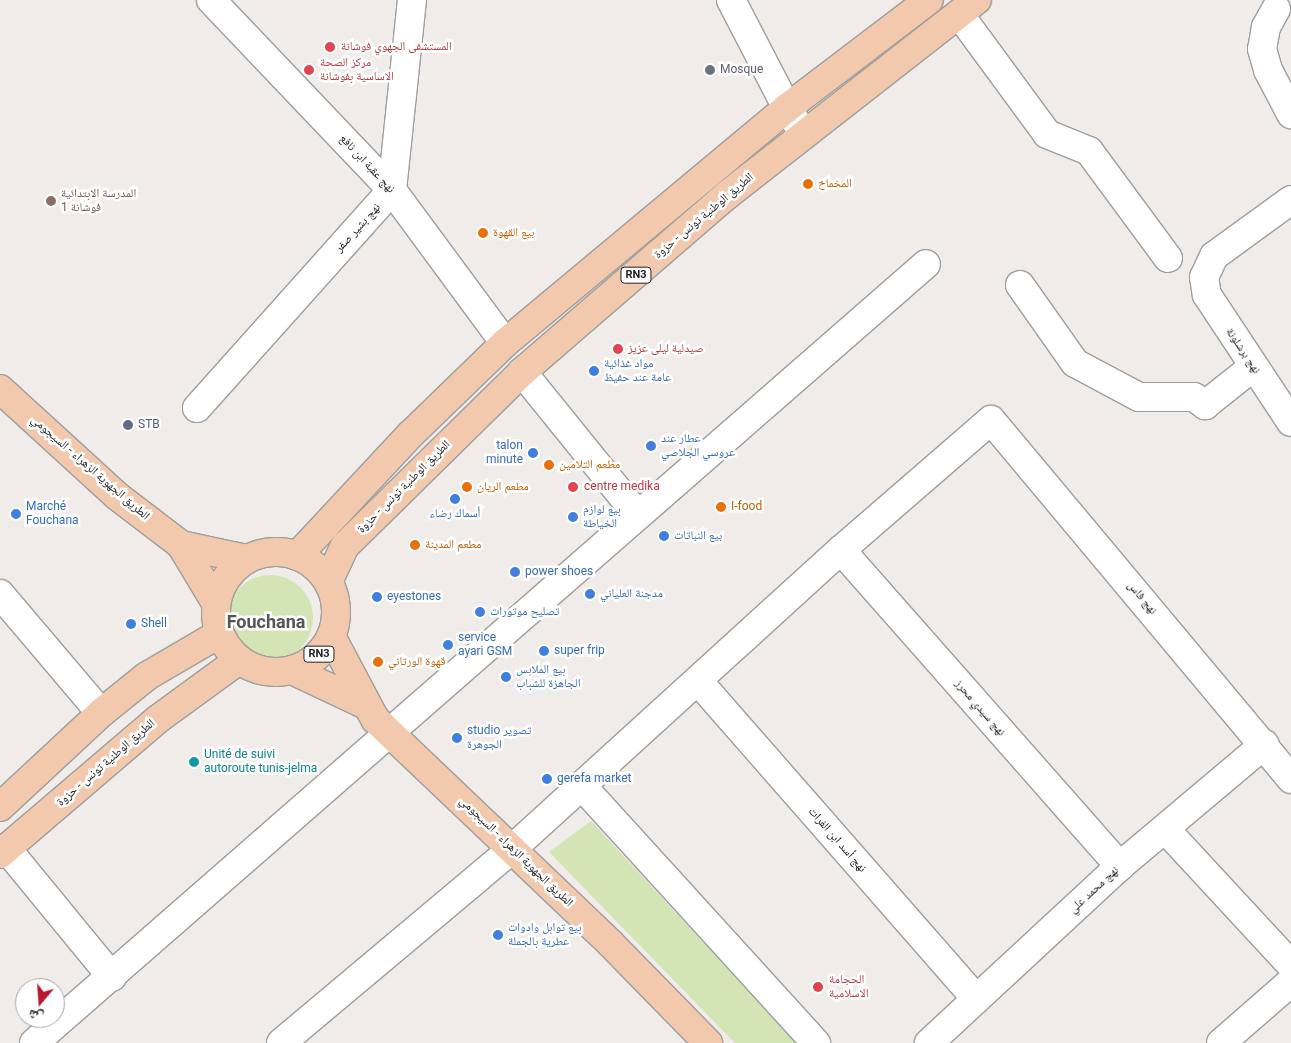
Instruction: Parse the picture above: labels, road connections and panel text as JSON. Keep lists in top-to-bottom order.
{
  "streets": {
    "main road": ["الطريق الوطنية تونس - حزوة", "RN3", "الطريق الجهوية الزهراء - السيجومي"],
    "street": [
      "نهج عقبة ابن نافع",
      "نهج بشير صفر",
      "نهج برشلونة",
      "نهج فاس",
      "نهج سيدي محرز",
      "نهج أسد ابن الفرات",
      "نهج محمد علي"
    ]
  },
  "crossings": [
    ["نهج عقبة ابن نافع", "نهج بشير صفر"],
    ["نهج عقبة ابن نافع", "RN3"],
    ["الطريق الوطنية تونس - حزوة", "RN3"],
    ["الطريق الوطنية تونس - حزوة", "الطريق الجهوية الزهراء - السيجومي"],
    ["RN3", "الطريق الجهوية الزهراء - السيجومي"],
    ["نهج فاس", "نهج سيدي محرز"],
    ["نهج فاس", "نهج محمد علي"],
    ["نهج سيدي محرز", "نهج محمد علي"],
    ["نهج أسد ابن الفرات", "نهج محمد علي"]
  ],
  "districts": ["Fouchana"],
  "places": [
    "المستشفى الجهوي فوشانة",
    "مركز الصحة الاساسية بفوشانة",
    "Mosque",
    "المخماخ",
    "المدرسة الابتدائية فوشانة 1",
    "بيع القهوة",
    "صيدلية ليلى عزيز",
    "مواد غذائية عامة عند حفيظ",
    "STB",
    "عطار عند عروسي الجلاصي",
    "talon minute",
    "مطعم التلامين",
    "مطعم الريان",
    "centre medika",
    "أسماك رضاء",
    "I-food",
    "Marché Fouchana",
    "بيع لوازم الخياطة",
    "بيع النباتات",
    "مطعم المدينة",
    "power shoes",
    "مدجنة العلياني",
    "eyestones",
    "تصليح موتورات",
    "Shell",
    "service ayari GSM",
    "super frip",
    "قهوة الورتاني",
    "بيع الملابس الجاهزة للشباب",
    "studio تصوير الجوهرة",
    "Unité de suivi autoroute tunis-jelma",
    "gerefa market",
    "بيع توابل وادوات عطرية بالجملة",
    "الحجامة الاسلامية"
  ],
  "north": "bottom"
}
